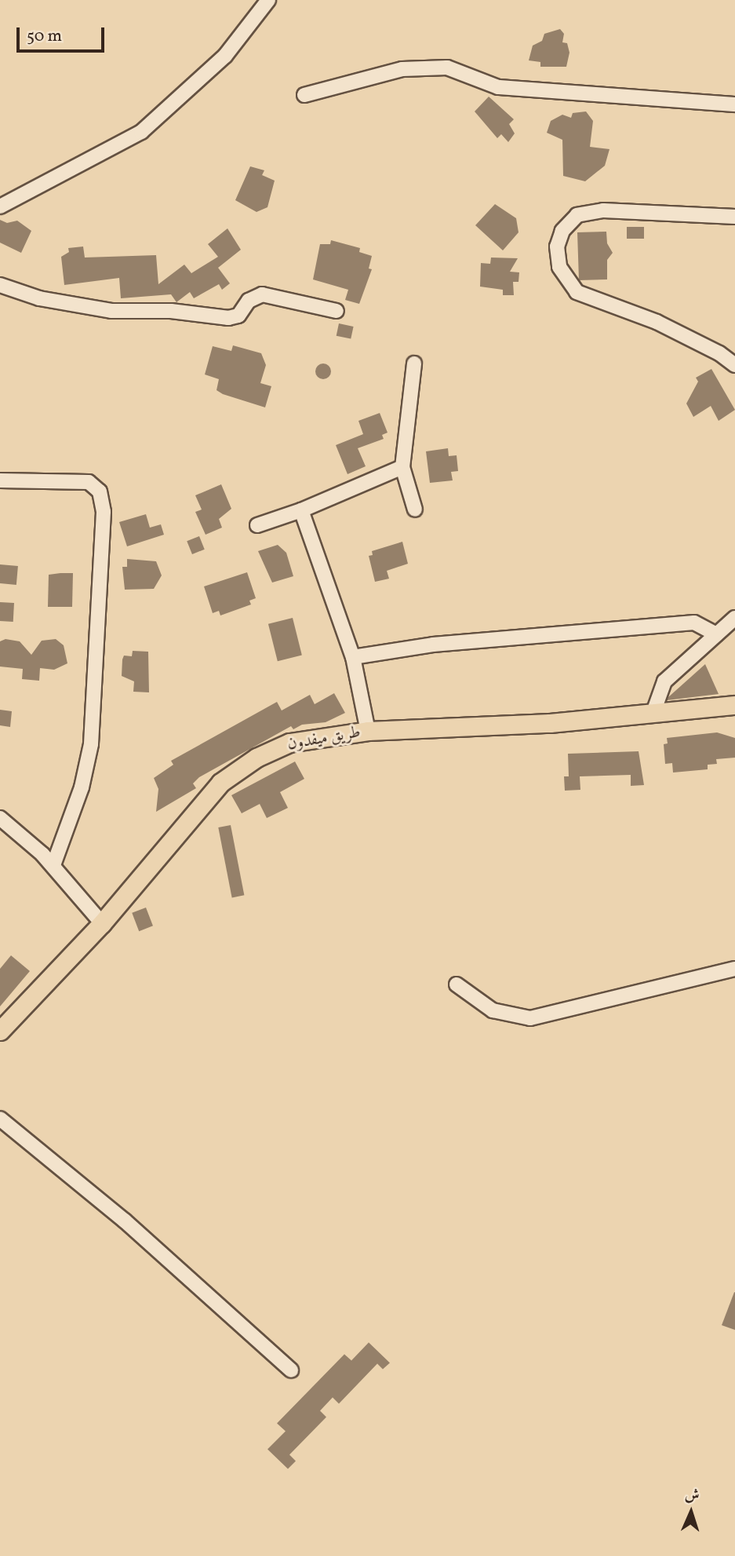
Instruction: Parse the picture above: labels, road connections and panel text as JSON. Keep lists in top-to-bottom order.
{
  "streets": {
    "main road": ["طريق ميفدون"]
  },
  "scale_bar": "50 m",
  "north": "top"
}
